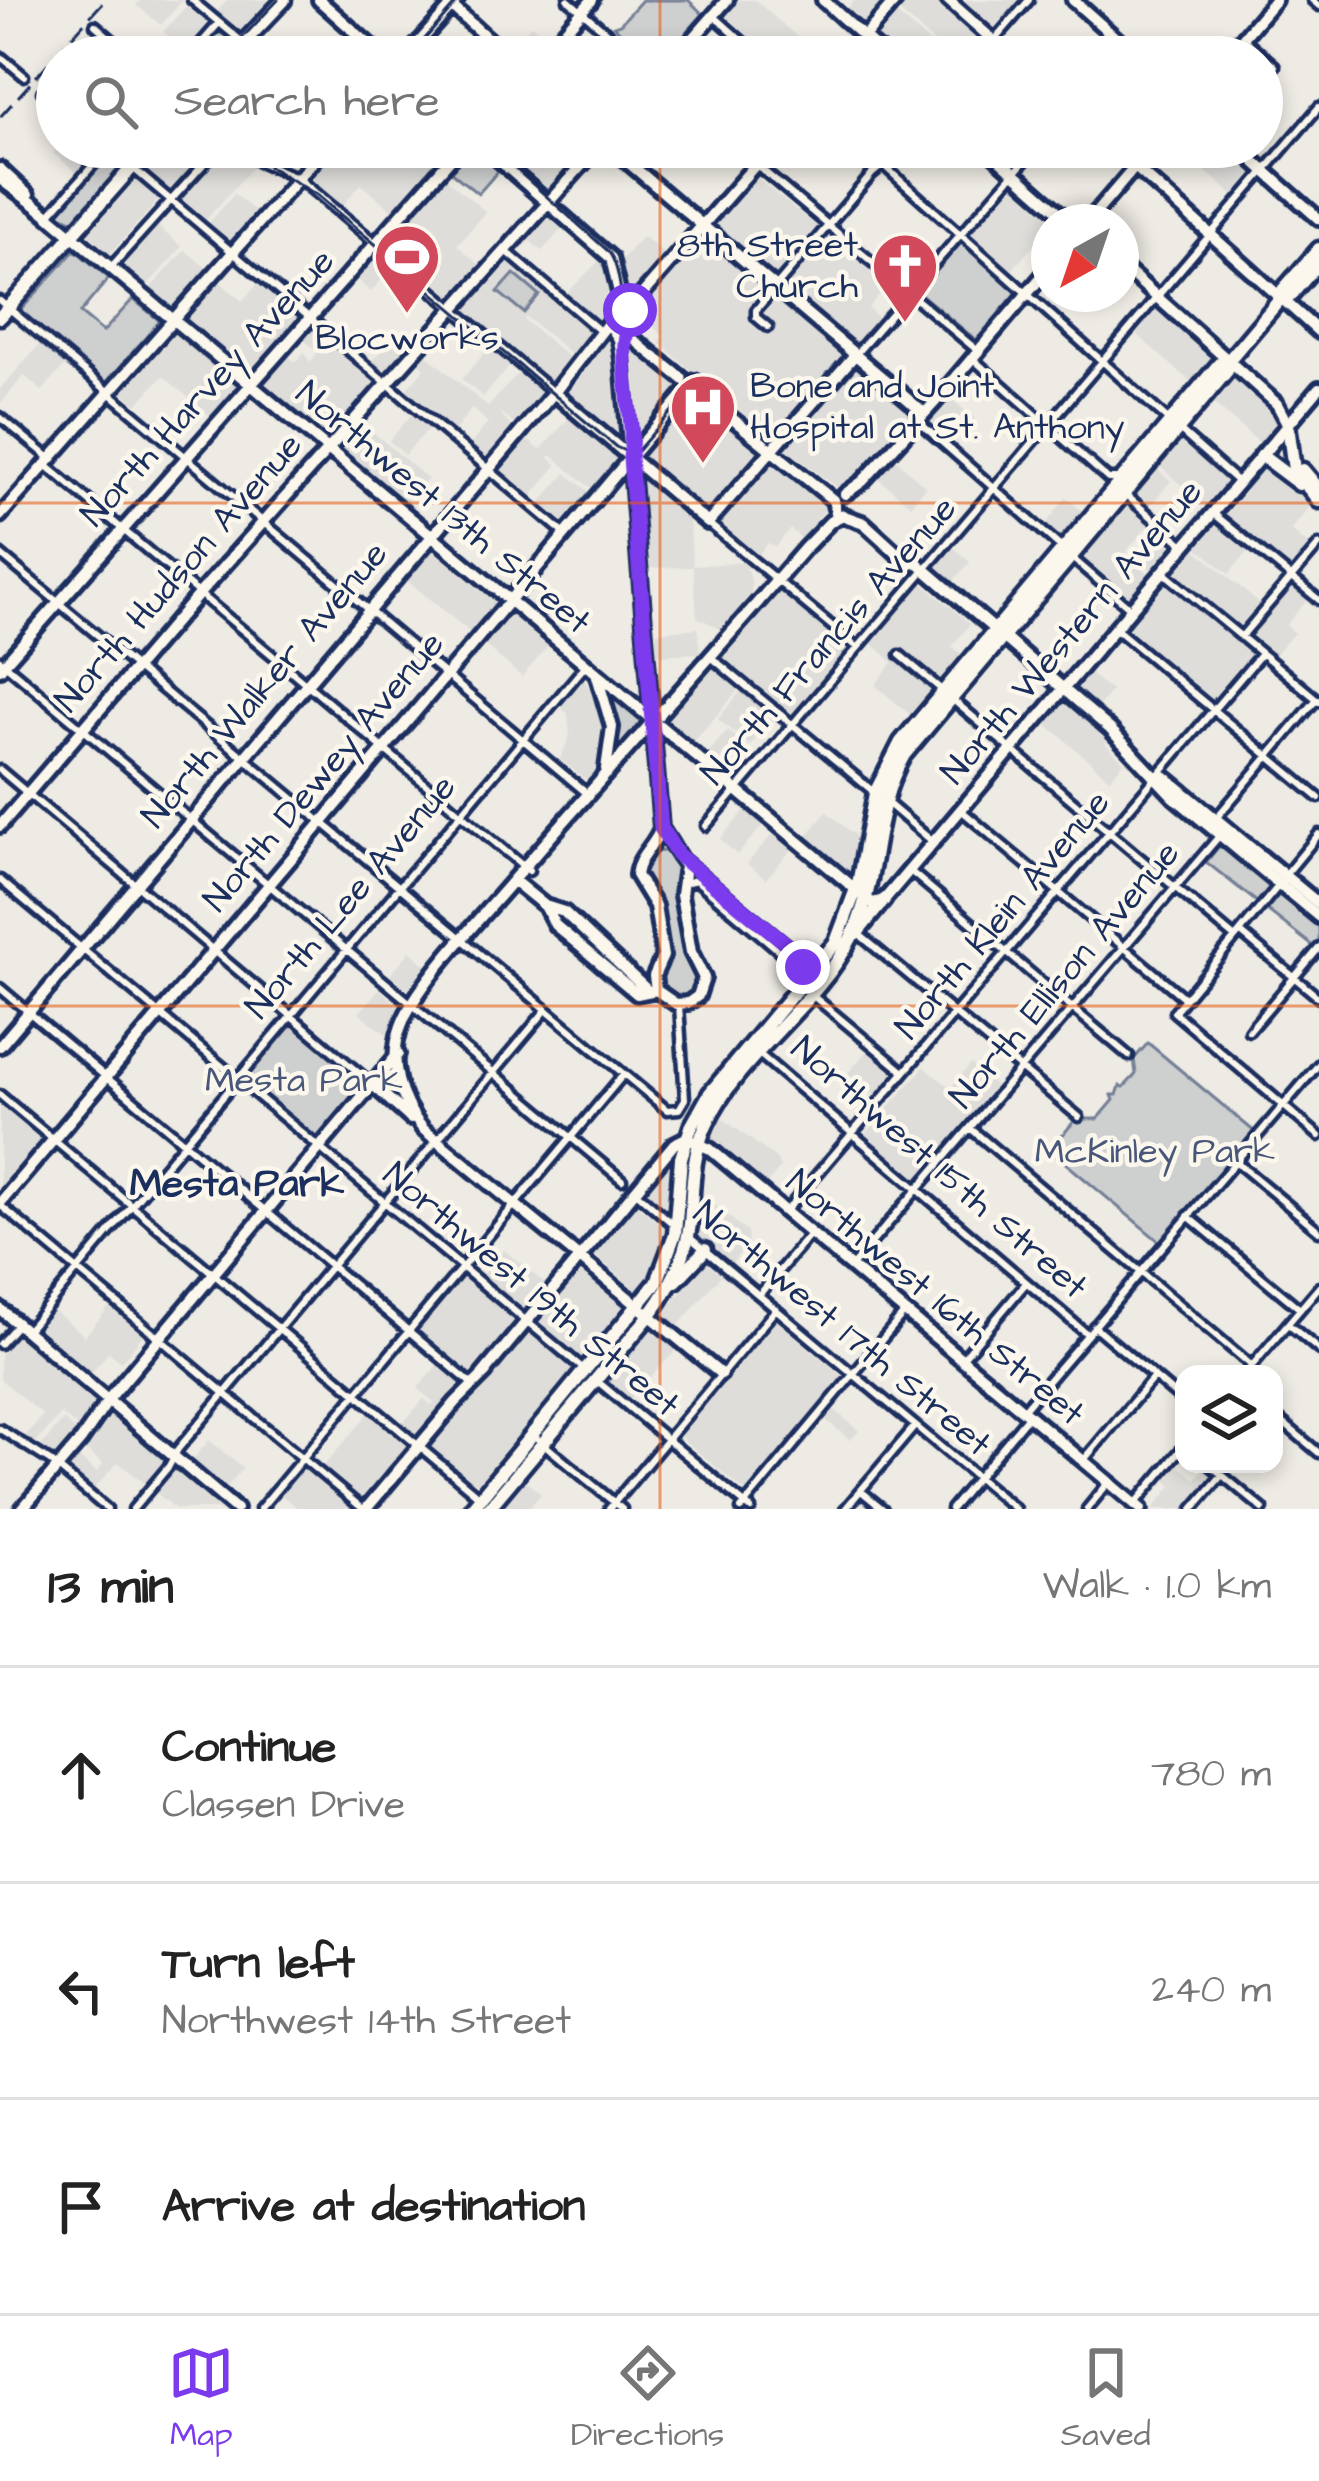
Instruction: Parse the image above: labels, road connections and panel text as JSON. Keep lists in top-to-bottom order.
{
  "streets": {
    "street": [
      "North Harvey Avenue",
      "Northwest 13th Street",
      "North Hudson Avenue",
      "North Western Avenue",
      "North Francis Avenue",
      "North Walker Avenue",
      "North Dewey Avenue",
      "North Lee Avenue",
      "North Klein Avenue",
      "North Ellison Avenue",
      "Northwest 15th Street",
      "Northwest 19th Street",
      "Northwest 16th Street",
      "Northwest 17th Street"
    ]
  },
  "crossings": [
    ["North Harvey Avenue", "Northwest 13th Street"],
    ["Northwest 13th Street", "North Hudson Avenue"],
    ["Northwest 13th Street", "North Francis Avenue"],
    ["Northwest 13th Street", "North Walker Avenue"],
    ["Northwest 13th Street", "North Dewey Avenue"],
    ["Northwest 13th Street", "North Lee Avenue"],
    ["North Walker Avenue", "Northwest 19th Street"],
    ["North Dewey Avenue", "Northwest 19th Street"],
    ["North Lee Avenue", "Northwest 19th Street"],
    ["North Klein Avenue", "Northwest 15th Street"],
    ["North Klein Avenue", "Northwest 16th Street"],
    ["North Ellison Avenue", "Northwest 15th Street"],
    ["North Ellison Avenue", "Northwest 16th Street"]
  ],
  "districts": ["Mesta Park"],
  "parks": ["Mesta Park", "McKinley Park"],
  "places": {
    "sports": ["Blocworks"],
    "church": ["8th Street Church"],
    "hospital": ["Bone and Joint Hospital at St. Anthony"]
  },
  "north": "bottom left",
  "page": {
    "search": "Search here",
    "heading": ["13 min", "Walk · 1.0 km"],
    "list": [
      ["Continue", "Classen Drive", "780 m"],
      ["Turn left", "Northwest 14th Street", "240 m"],
      "Arrive at destination"
    ],
    "nav": ["Map", "Directions", "Saved"]
  }
}
